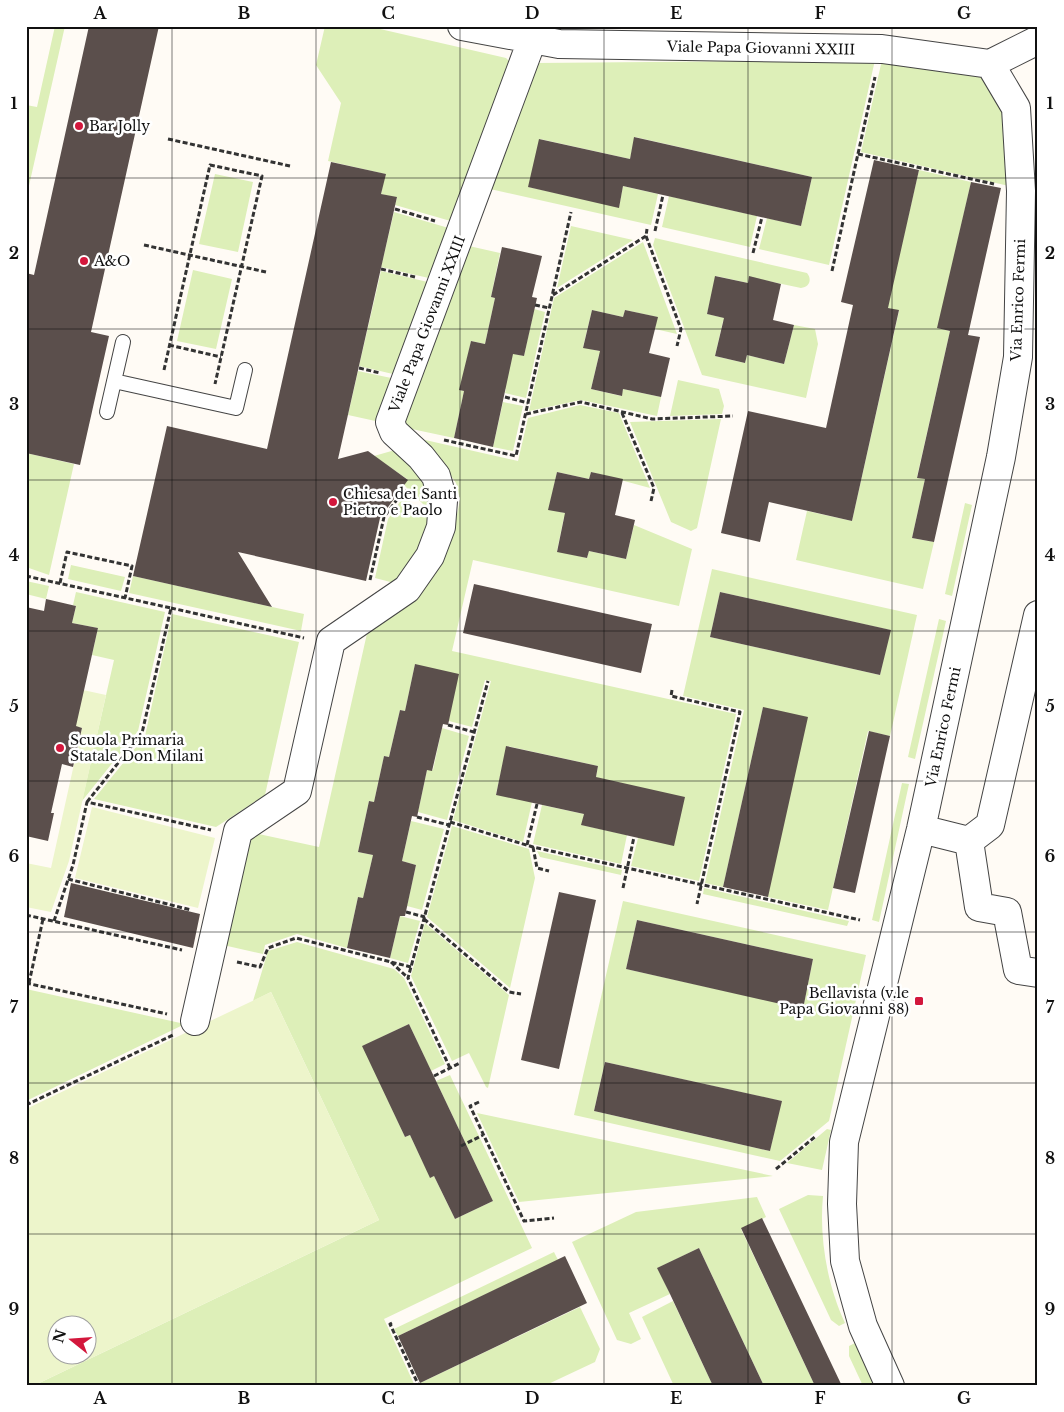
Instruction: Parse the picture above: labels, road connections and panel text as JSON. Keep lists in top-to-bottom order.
{
  "streets": {
    "street": ["Viale Papa Giovanni XXIII", "Via Enrico Fermi"]
  },
  "crossings": [
    ["Viale Papa Giovanni XXIII", "Via Enrico Fermi"]
  ],
  "places": {
    "other": [
      "Bar Jolly",
      "A&O",
      "Chiesa dei Santi Pietro e Paolo",
      "Scuola Primaria Statale Don Milani"
    ],
    "transit": ["Bellavista (v.le Papa Giovanni 88)"]
  },
  "north": "left",
  "grid": {
    "columns": [
      "A",
      "B",
      "C",
      "D",
      "E",
      "F",
      "G"
    ],
    "rows": [
      "1",
      "2",
      "3",
      "4",
      "5",
      "6",
      "7",
      "8",
      "9"
    ]
  }
}
